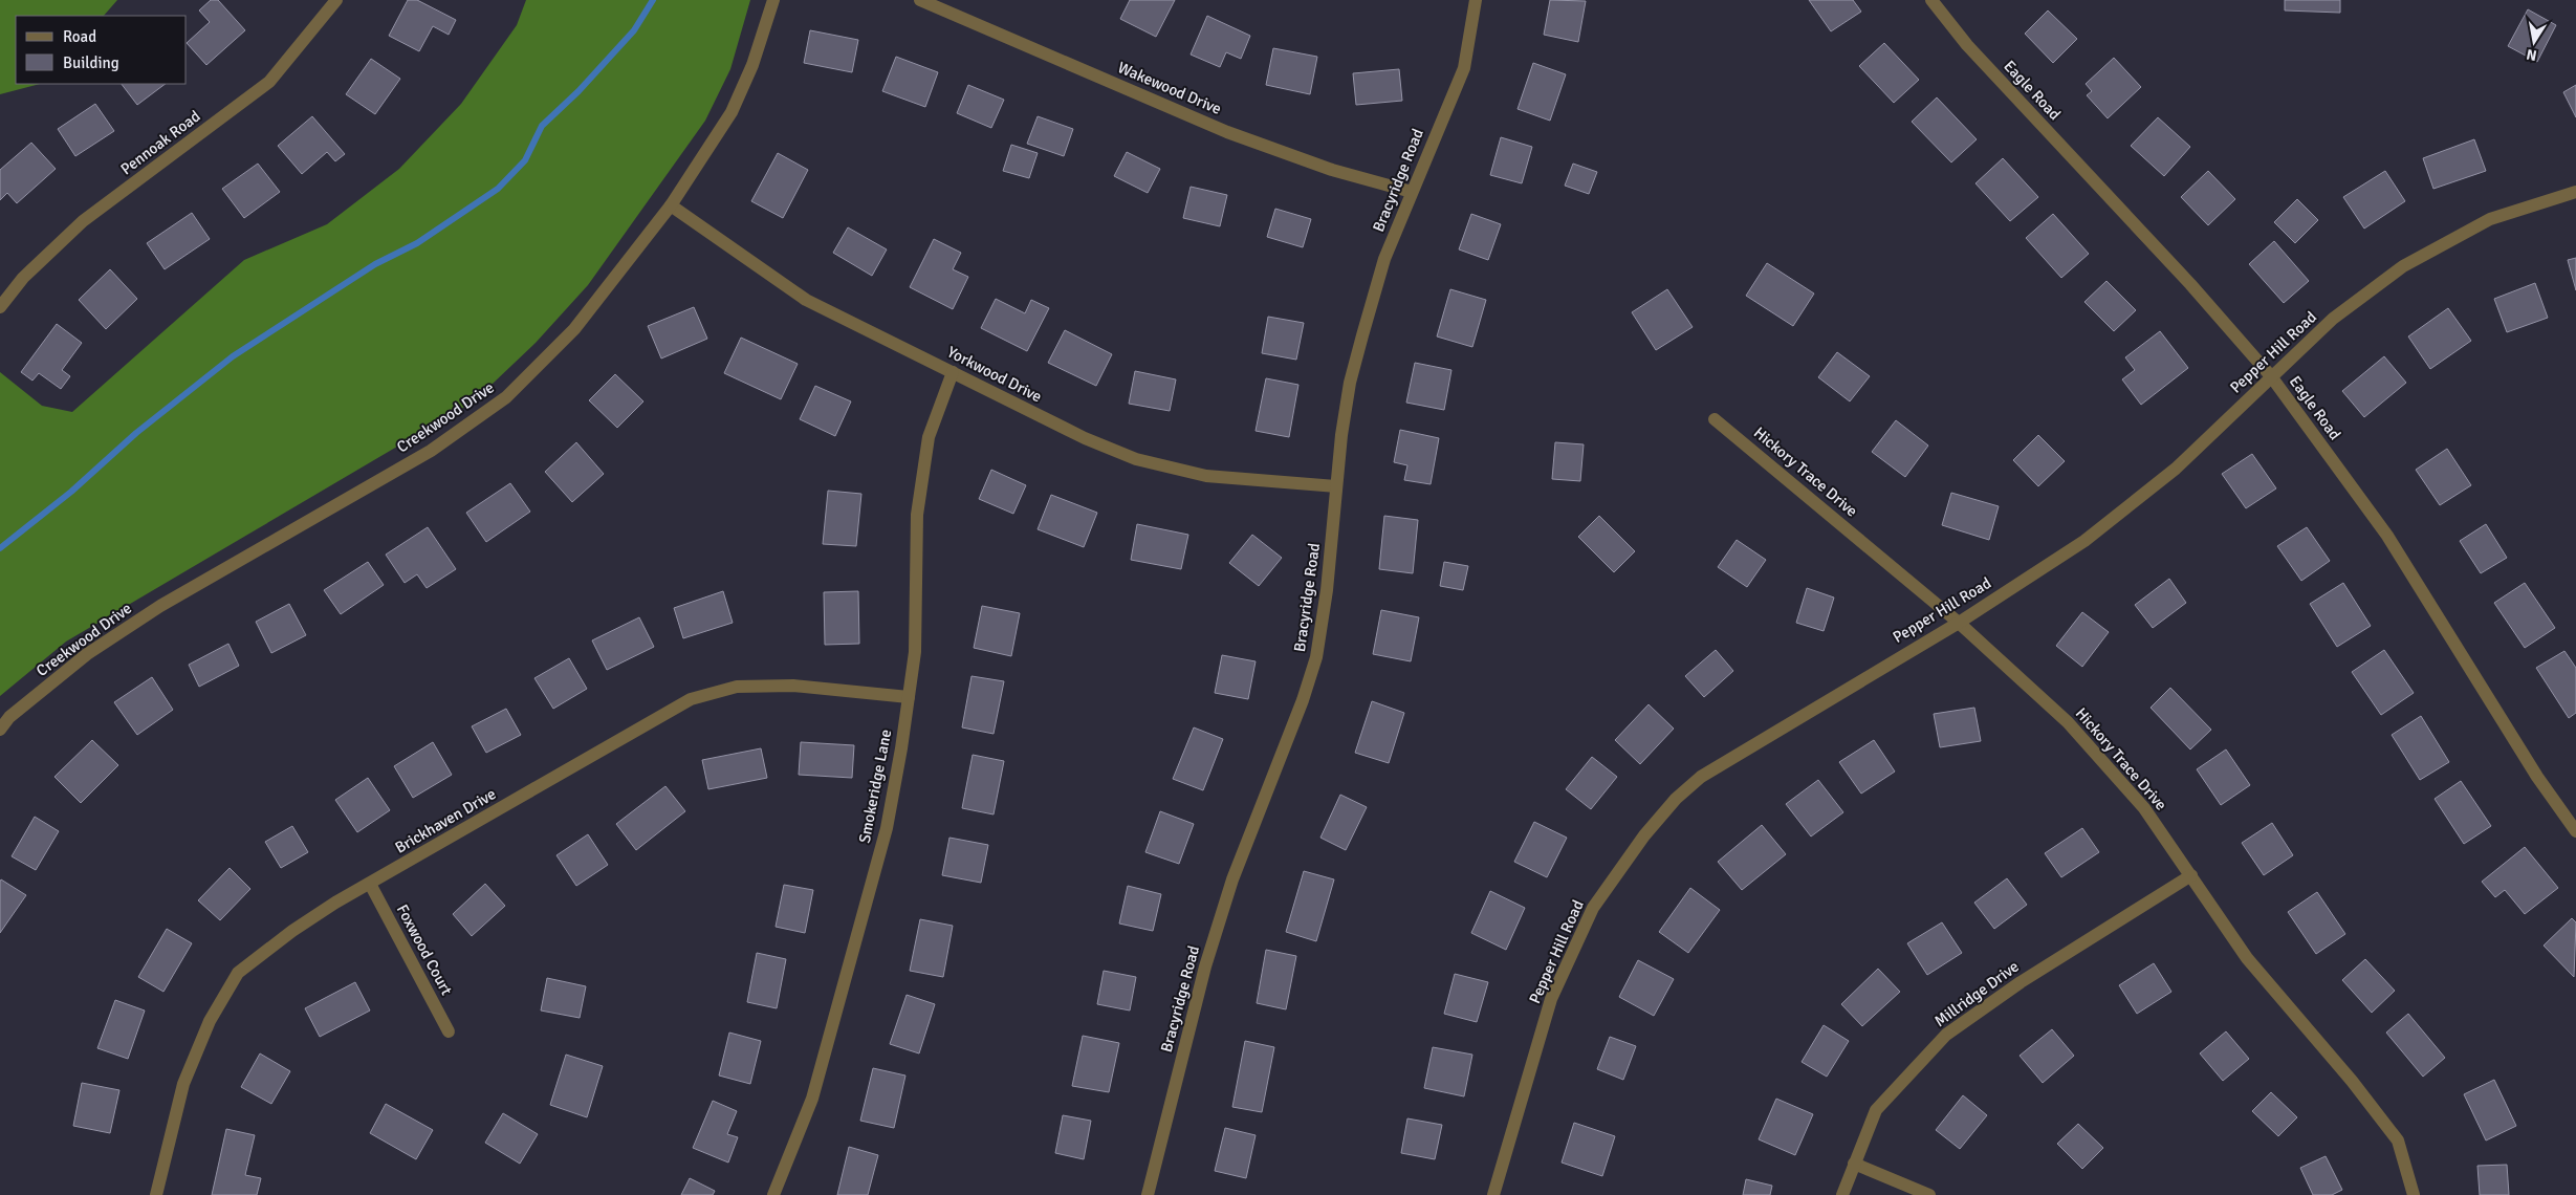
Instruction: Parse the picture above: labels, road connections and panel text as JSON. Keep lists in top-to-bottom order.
{
  "streets": {
    "street": [
      "Wakewood Drive",
      "Eagle Road",
      "Pennoak Road",
      "Bracyridge Road",
      "Pepper Hill Road",
      "Yorkwood Drive",
      "Creekwood Drive",
      "Hickory Trace Drive",
      "Smokeridge Lane",
      "Brickhaven Drive",
      "Foxwood Court",
      "Millridge Drive"
    ]
  },
  "crossings": [
    ["Wakewood Drive", "Bracyridge Road"],
    ["Eagle Road", "Pepper Hill Road"],
    ["Bracyridge Road", "Yorkwood Drive"],
    ["Pepper Hill Road", "Hickory Trace Drive"],
    ["Yorkwood Drive", "Creekwood Drive"],
    ["Yorkwood Drive", "Smokeridge Lane"],
    ["Hickory Trace Drive", "Millridge Drive"],
    ["Smokeridge Lane", "Brickhaven Drive"],
    ["Brickhaven Drive", "Foxwood Court"]
  ],
  "legend": ["Road", "Building"],
  "north": "bottom"
}
